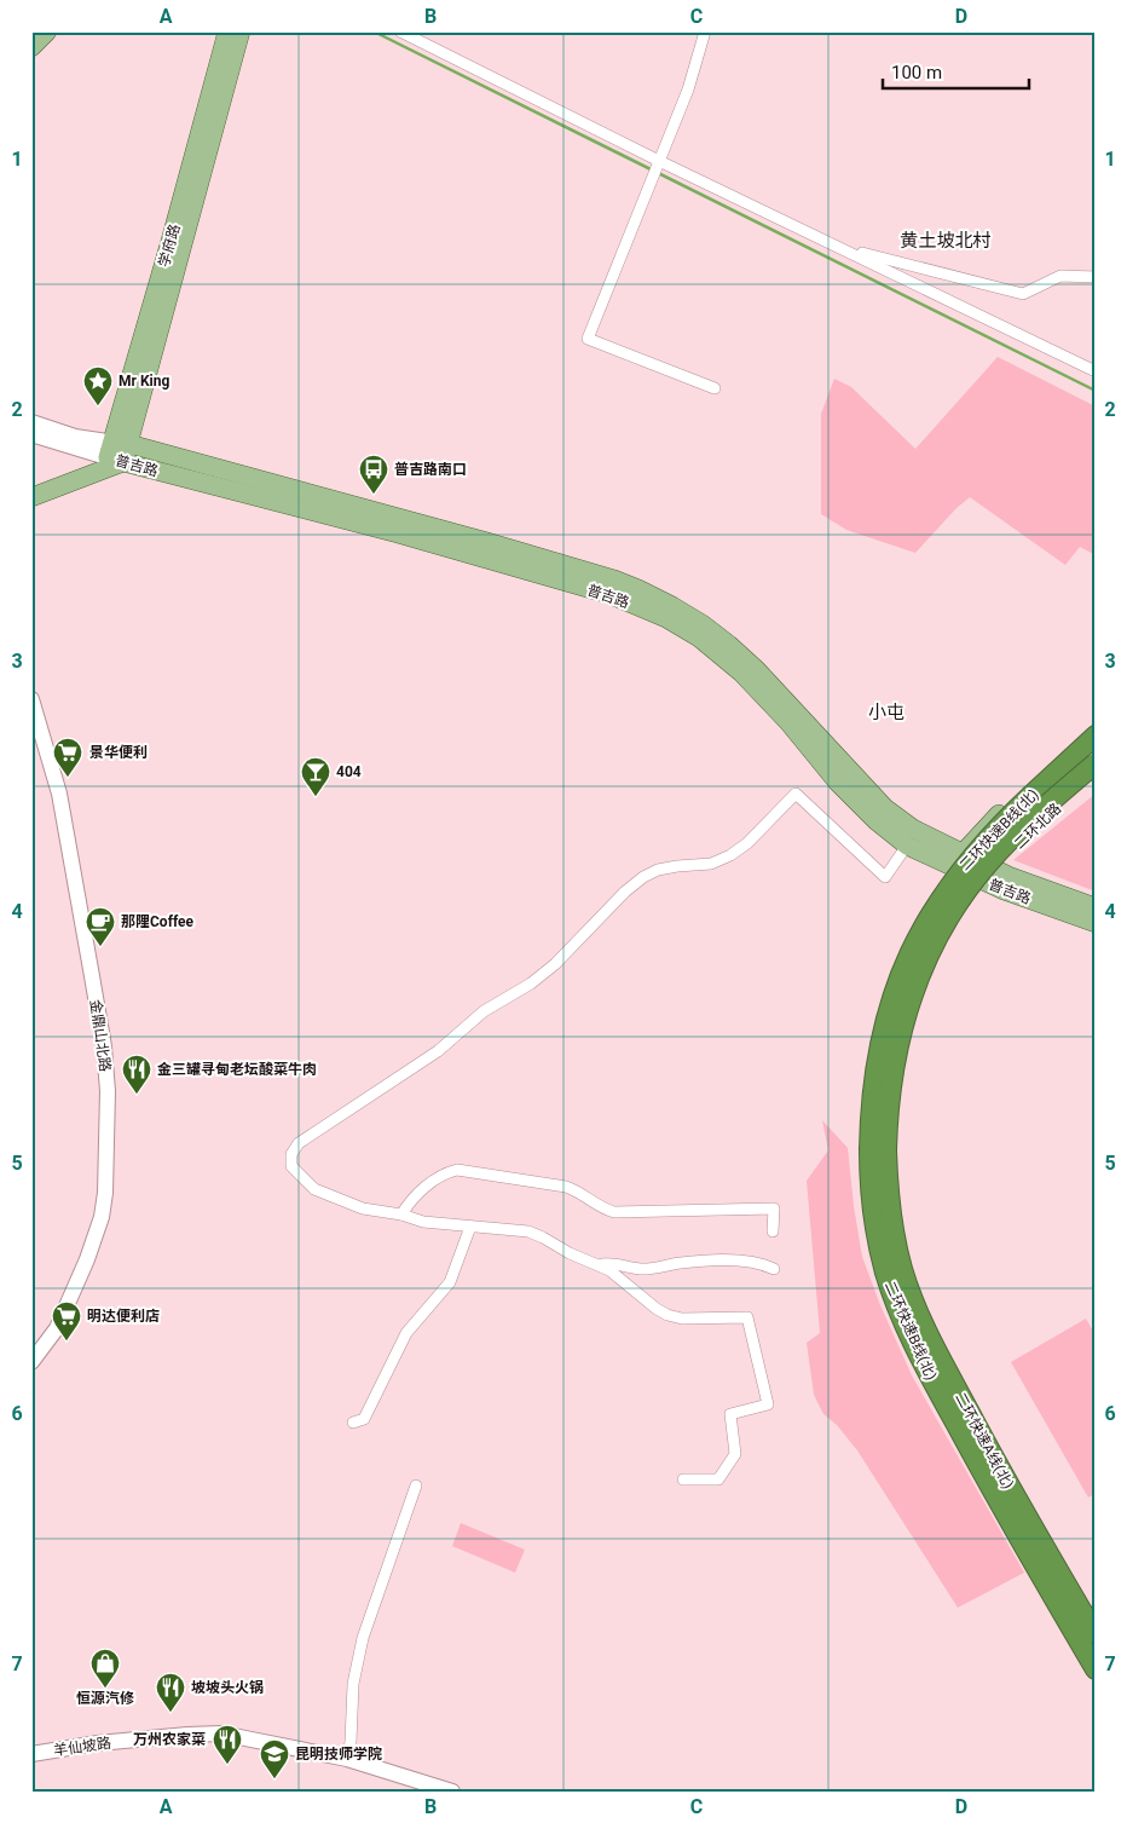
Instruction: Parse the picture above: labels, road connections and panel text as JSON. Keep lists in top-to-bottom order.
{
  "streets": {
    "highway": ["二环快速B线(北)", "二环快速A线(北)"],
    "main road": ["学府路", "普吉路", "二环北路"],
    "street": ["金鼎山北路", "羊仙坡路"]
  },
  "crossings": [
    ["学府路", "普吉路"],
    ["普吉路", "二环北路"],
    ["普吉路", "二环快速B线(北)"],
    ["二环快速B线(北)", "二环快速A线(北)"]
  ],
  "districts": ["黄土坡北村", "小屯"],
  "places": {
    "place": ["Mr King"],
    "bus stop": ["普吉路南口"],
    "supermarket": ["景华便利", "明达便利店"],
    "bar": ["404"],
    "cafe": ["那䧉Coffee"],
    "restaurant": ["金三罐寻甸老坛酸菜牛肉", "坡坡头火锅", "万州农家菜"],
    "shop": ["恒源汽修"],
    "school or university": ["昆明技师学院"]
  },
  "scale_bar": "100 m",
  "grid": {
    "columns": [
      "A",
      "B",
      "C",
      "D"
    ],
    "rows": [
      "1",
      "2",
      "3",
      "4",
      "5",
      "6",
      "7"
    ]
  }
}
